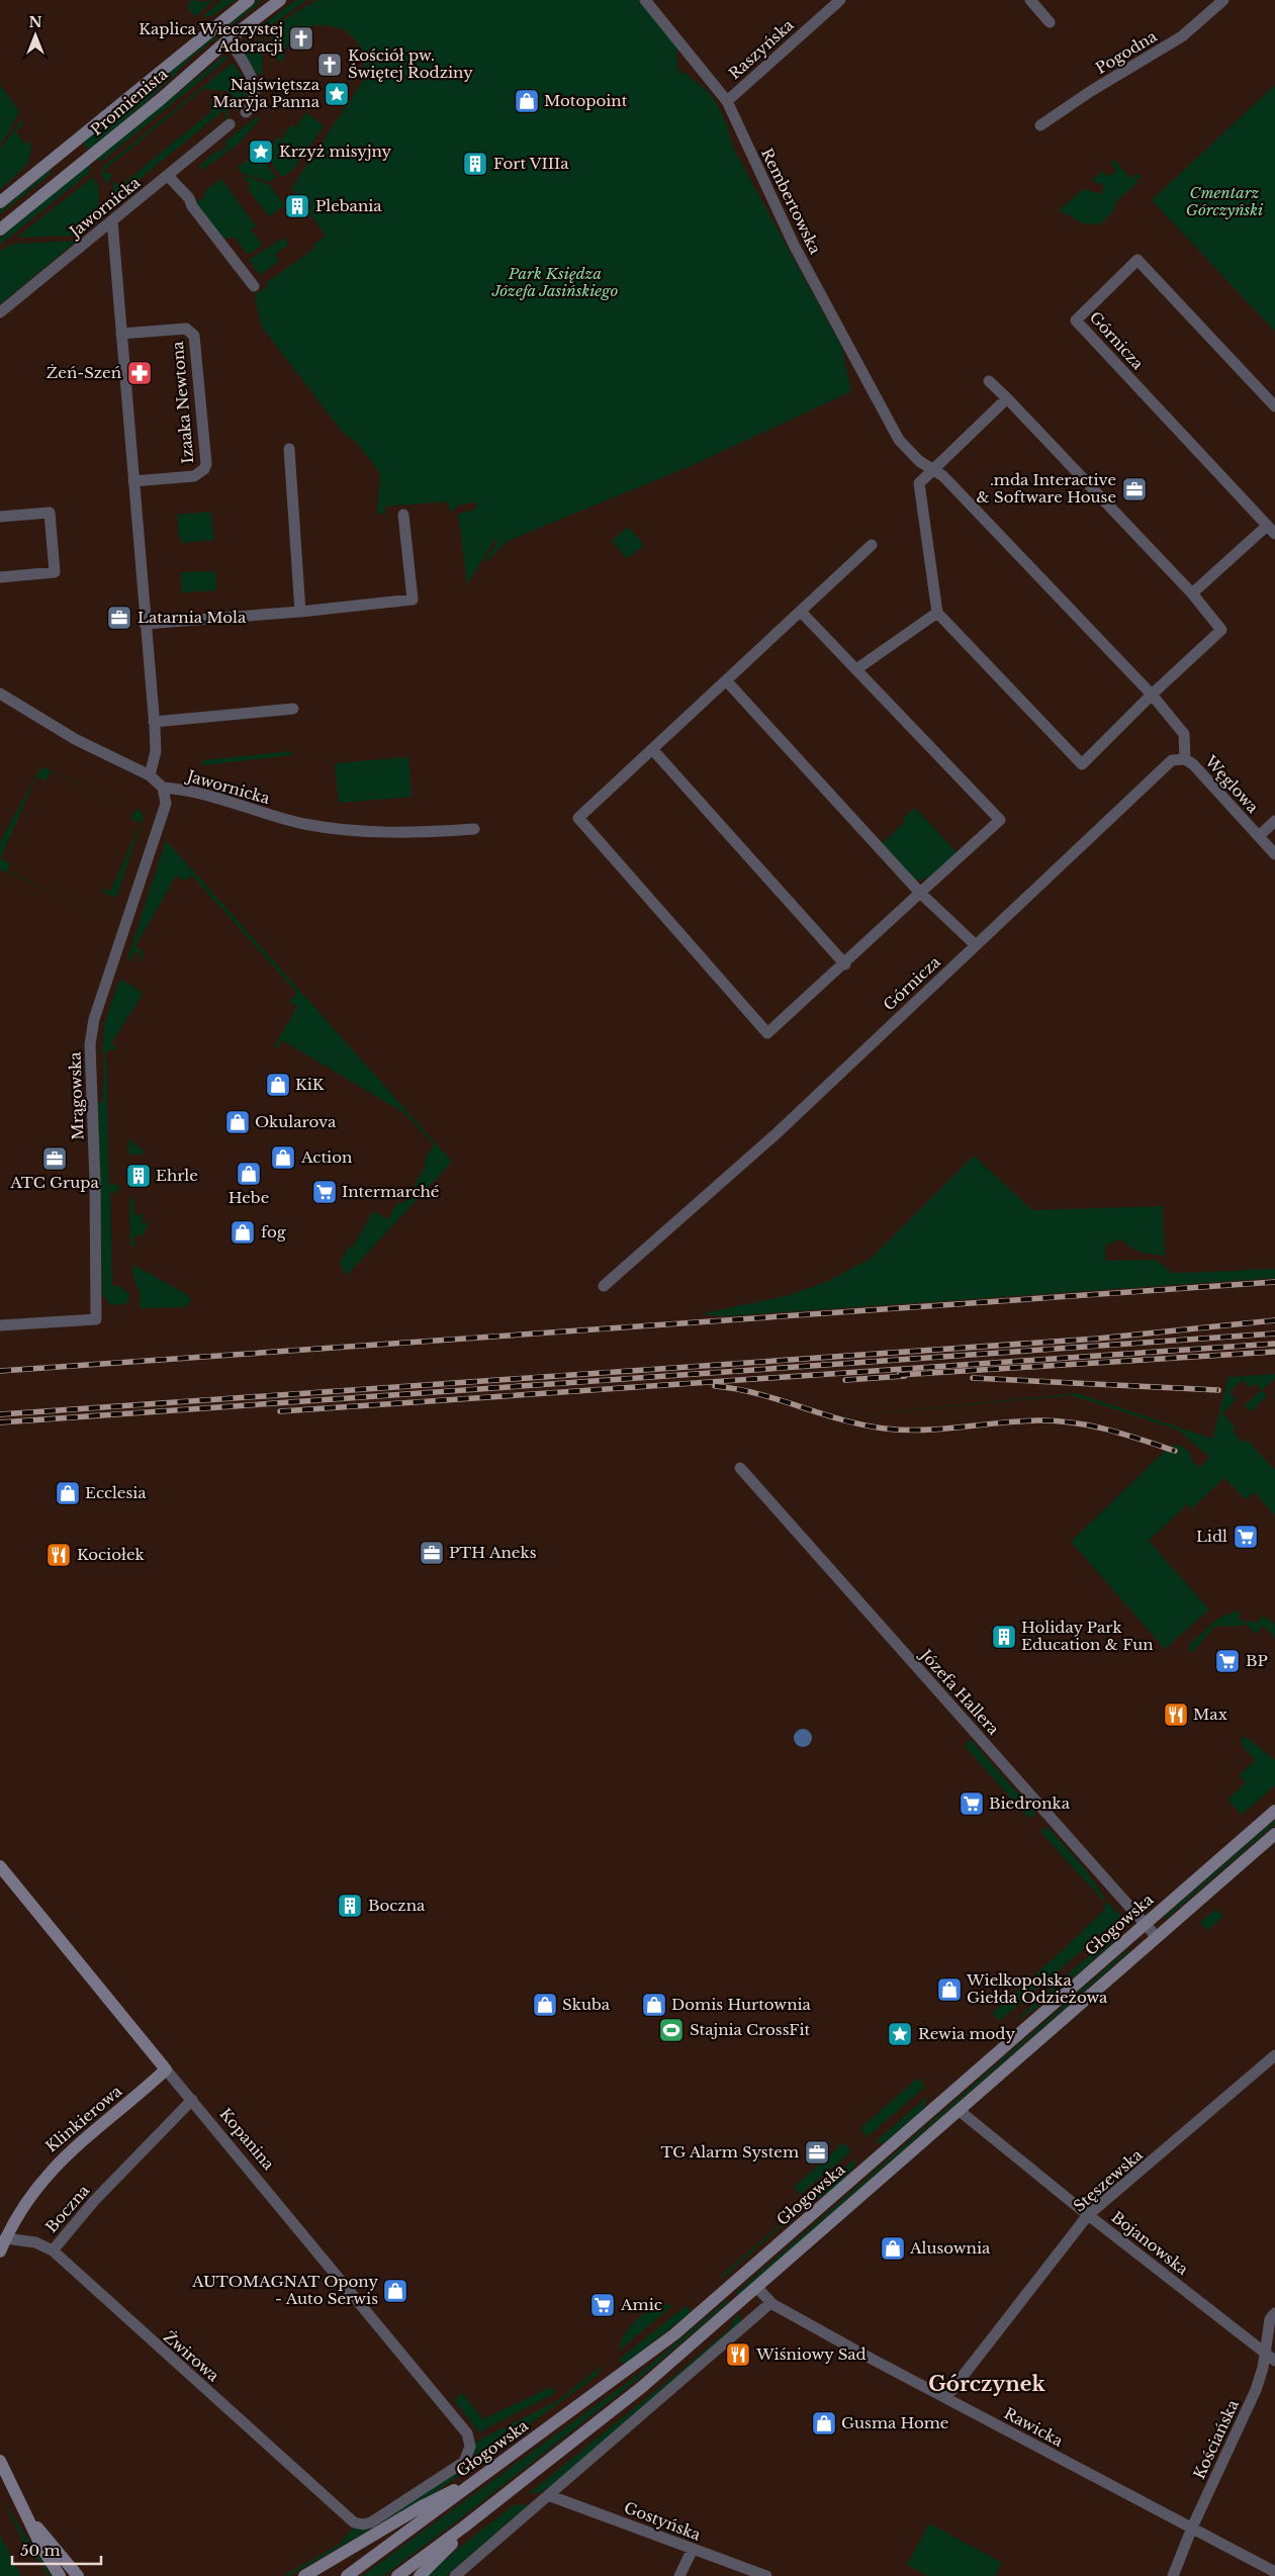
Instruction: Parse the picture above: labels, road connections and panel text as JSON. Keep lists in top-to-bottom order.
{
  "streets": {
    "main road": [
      "Promienista",
      "Głogowska",
      "Klinkierowa",
      "Kopanina"
    ],
    "street": [
      "Raszyńska",
      "Pogodna",
      "Rembertowska",
      "Jawornicka",
      "Górnicza",
      "Izaaka Newtona",
      "Węglowa",
      "Mrągowska",
      "Józefa Hallera",
      "Stęszewska",
      "Boczna",
      "Bojanowska",
      "Żwirowa",
      "Rawicka",
      "Kościańska",
      "Gostyńska"
    ]
  },
  "crossings": [
    ["Raszyńska", "Rembertowska"],
    ["Jawornicka", "Mrągowska"],
    ["Górnicza", "Węglowa"],
    ["Józefa Hallera", "Głogowska"],
    ["Klinkierowa", "Kopanina"],
    ["Klinkierowa", "Żwirowa"],
    ["Kopanina", "Boczna"],
    ["Kopanina", "Żwirowa"],
    ["Stęszewska", "Bojanowska"],
    ["Stęszewska", "Rawicka"],
    ["Boczna", "Żwirowa"],
    ["Bojanowska", "Kościańska"],
    ["Rawicka", "Kościańska"]
  ],
  "districts": ["Górczynek"],
  "parks": ["Cmentarz Górczyński", "Park Księdza Józefa Jasińskiego"],
  "places": {
    "church": ["Kaplica Wieczystej Adoracji", "Kościół pw. Świętej Rodziny"],
    "place": ["Najświętsza Maryja Panna", "Krzyż misyjny", "Rewia mody"],
    "shop": [
      "Motopoint",
      "KiK",
      "Okularova",
      "Action",
      "Hebe",
      "fog",
      "Ecclesia",
      "Wielkopolska Giełda Odzieżowa",
      "Skuba",
      "Domis Hurtownia",
      "Alusownia",
      "AUTOMAGNAT Opony - Auto Serwis",
      "Gusma Home"
    ],
    "building": [
      "Fort VIIIa",
      "Plebania",
      "Ehrle",
      "Holiday Park Education & Fun",
      "Boczna"
    ],
    "pharmacy": ["Żeń-Szeń"],
    "office": [
      ".mda Interactive & Software House",
      "Latarnia Mola",
      "ATC Grupa",
      "PTH Aneks",
      "TG Alarm System"
    ],
    "supermarket": [
      "Intermarché",
      "Lidl",
      "BP",
      "Biedronka",
      "Amic"
    ],
    "restaurant": ["Kociołek", "Max", "Wiśniowy Sad"],
    "sports": ["Stajnia CrossFit"]
  },
  "scale_bar": "50 m",
  "north": "top"
}
